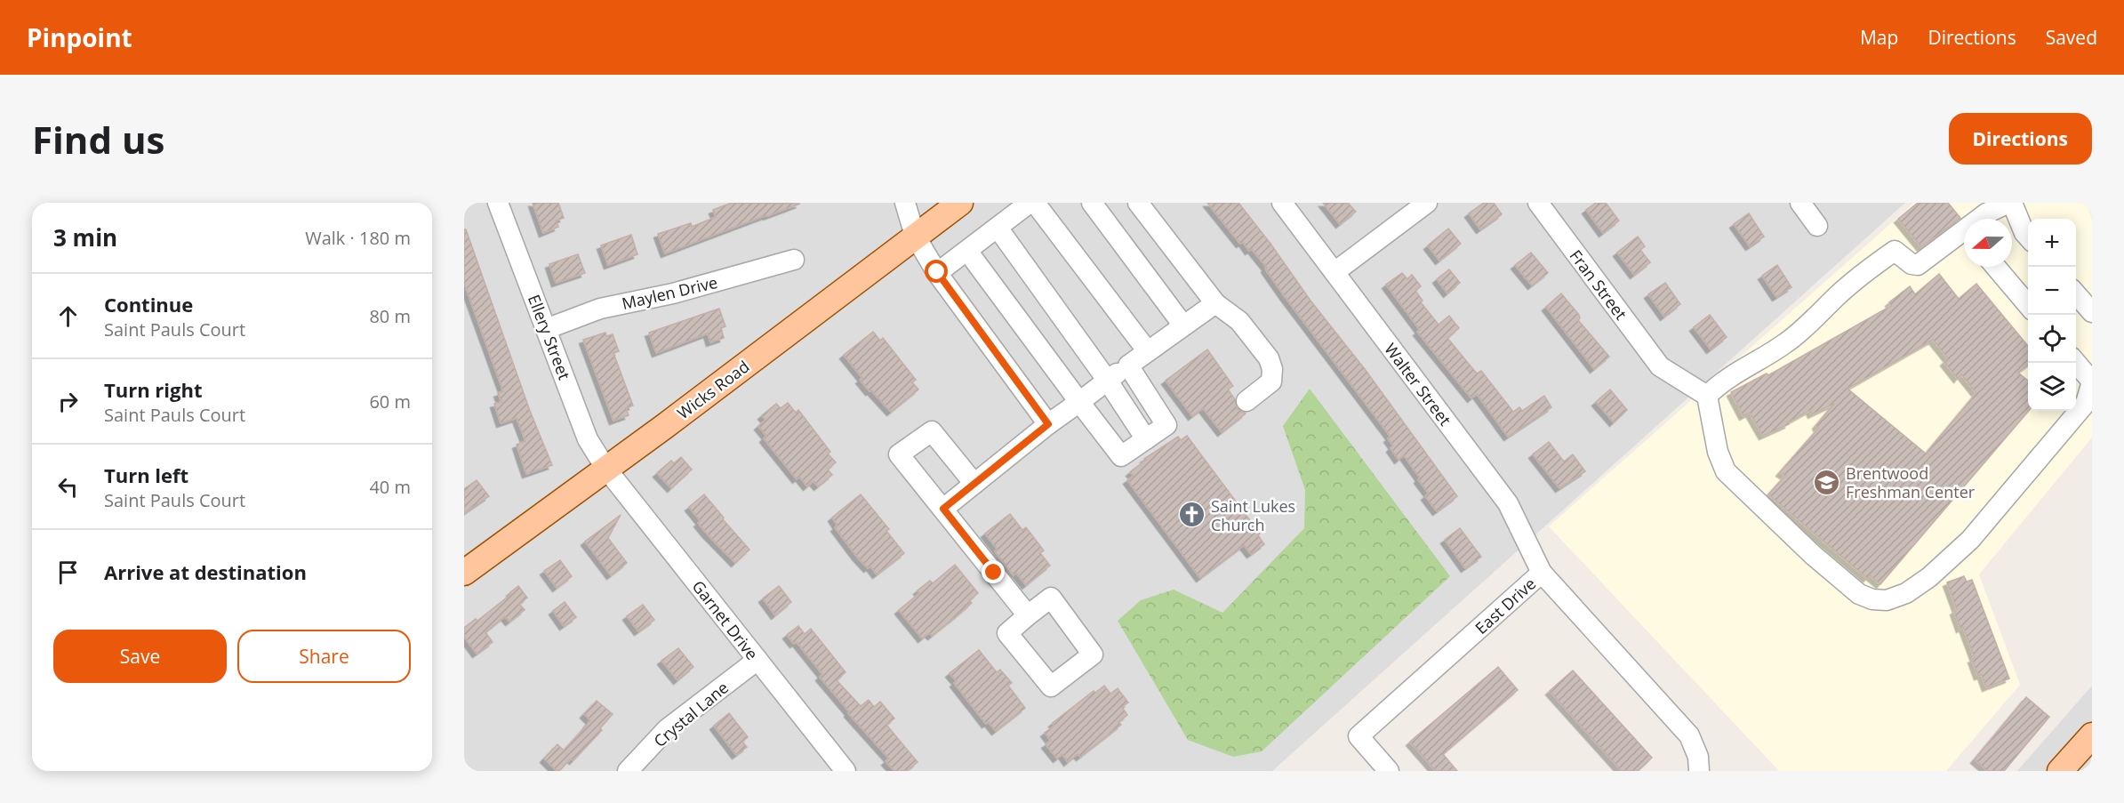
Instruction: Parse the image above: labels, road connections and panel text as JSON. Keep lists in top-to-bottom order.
{
  "streets": {
    "main road": ["Wicks Road"],
    "street": [
      "Fran Street",
      "Maylen Drive",
      "Ellery Street",
      "Walter Street",
      "East Drive",
      "Garnet Drive",
      "Crystal Lane"
    ]
  },
  "crossings": [
    ["Maylen Drive", "Ellery Street"],
    ["Ellery Street", "Wicks Road"],
    ["Ellery Street", "Garnet Drive"],
    ["Walter Street", "East Drive"],
    ["Wicks Road", "Garnet Drive"],
    ["Garnet Drive", "Crystal Lane"]
  ],
  "places": {
    "school or university": ["Brentwood Freshman Center"],
    "church": ["Saint Lukes Church"]
  },
  "north": "left",
  "page": {
    "header": "Pinpoint",
    "nav": ["Map", "Directions", "Saved"],
    "buttons": [
      "Directions",
      ["Save", "Share"]
    ],
    "title": "Find us",
    "heading": ["3 min", "Walk · 180 m"],
    "map_buttons": ["+", "−"],
    "list": [
      ["Continue", "Saint Pauls Court", "80 m"],
      ["Turn right", "Saint Pauls Court", "60 m"],
      ["Turn left", "Saint Pauls Court", "40 m"],
      "Arrive at destination"
    ]
  }
}
